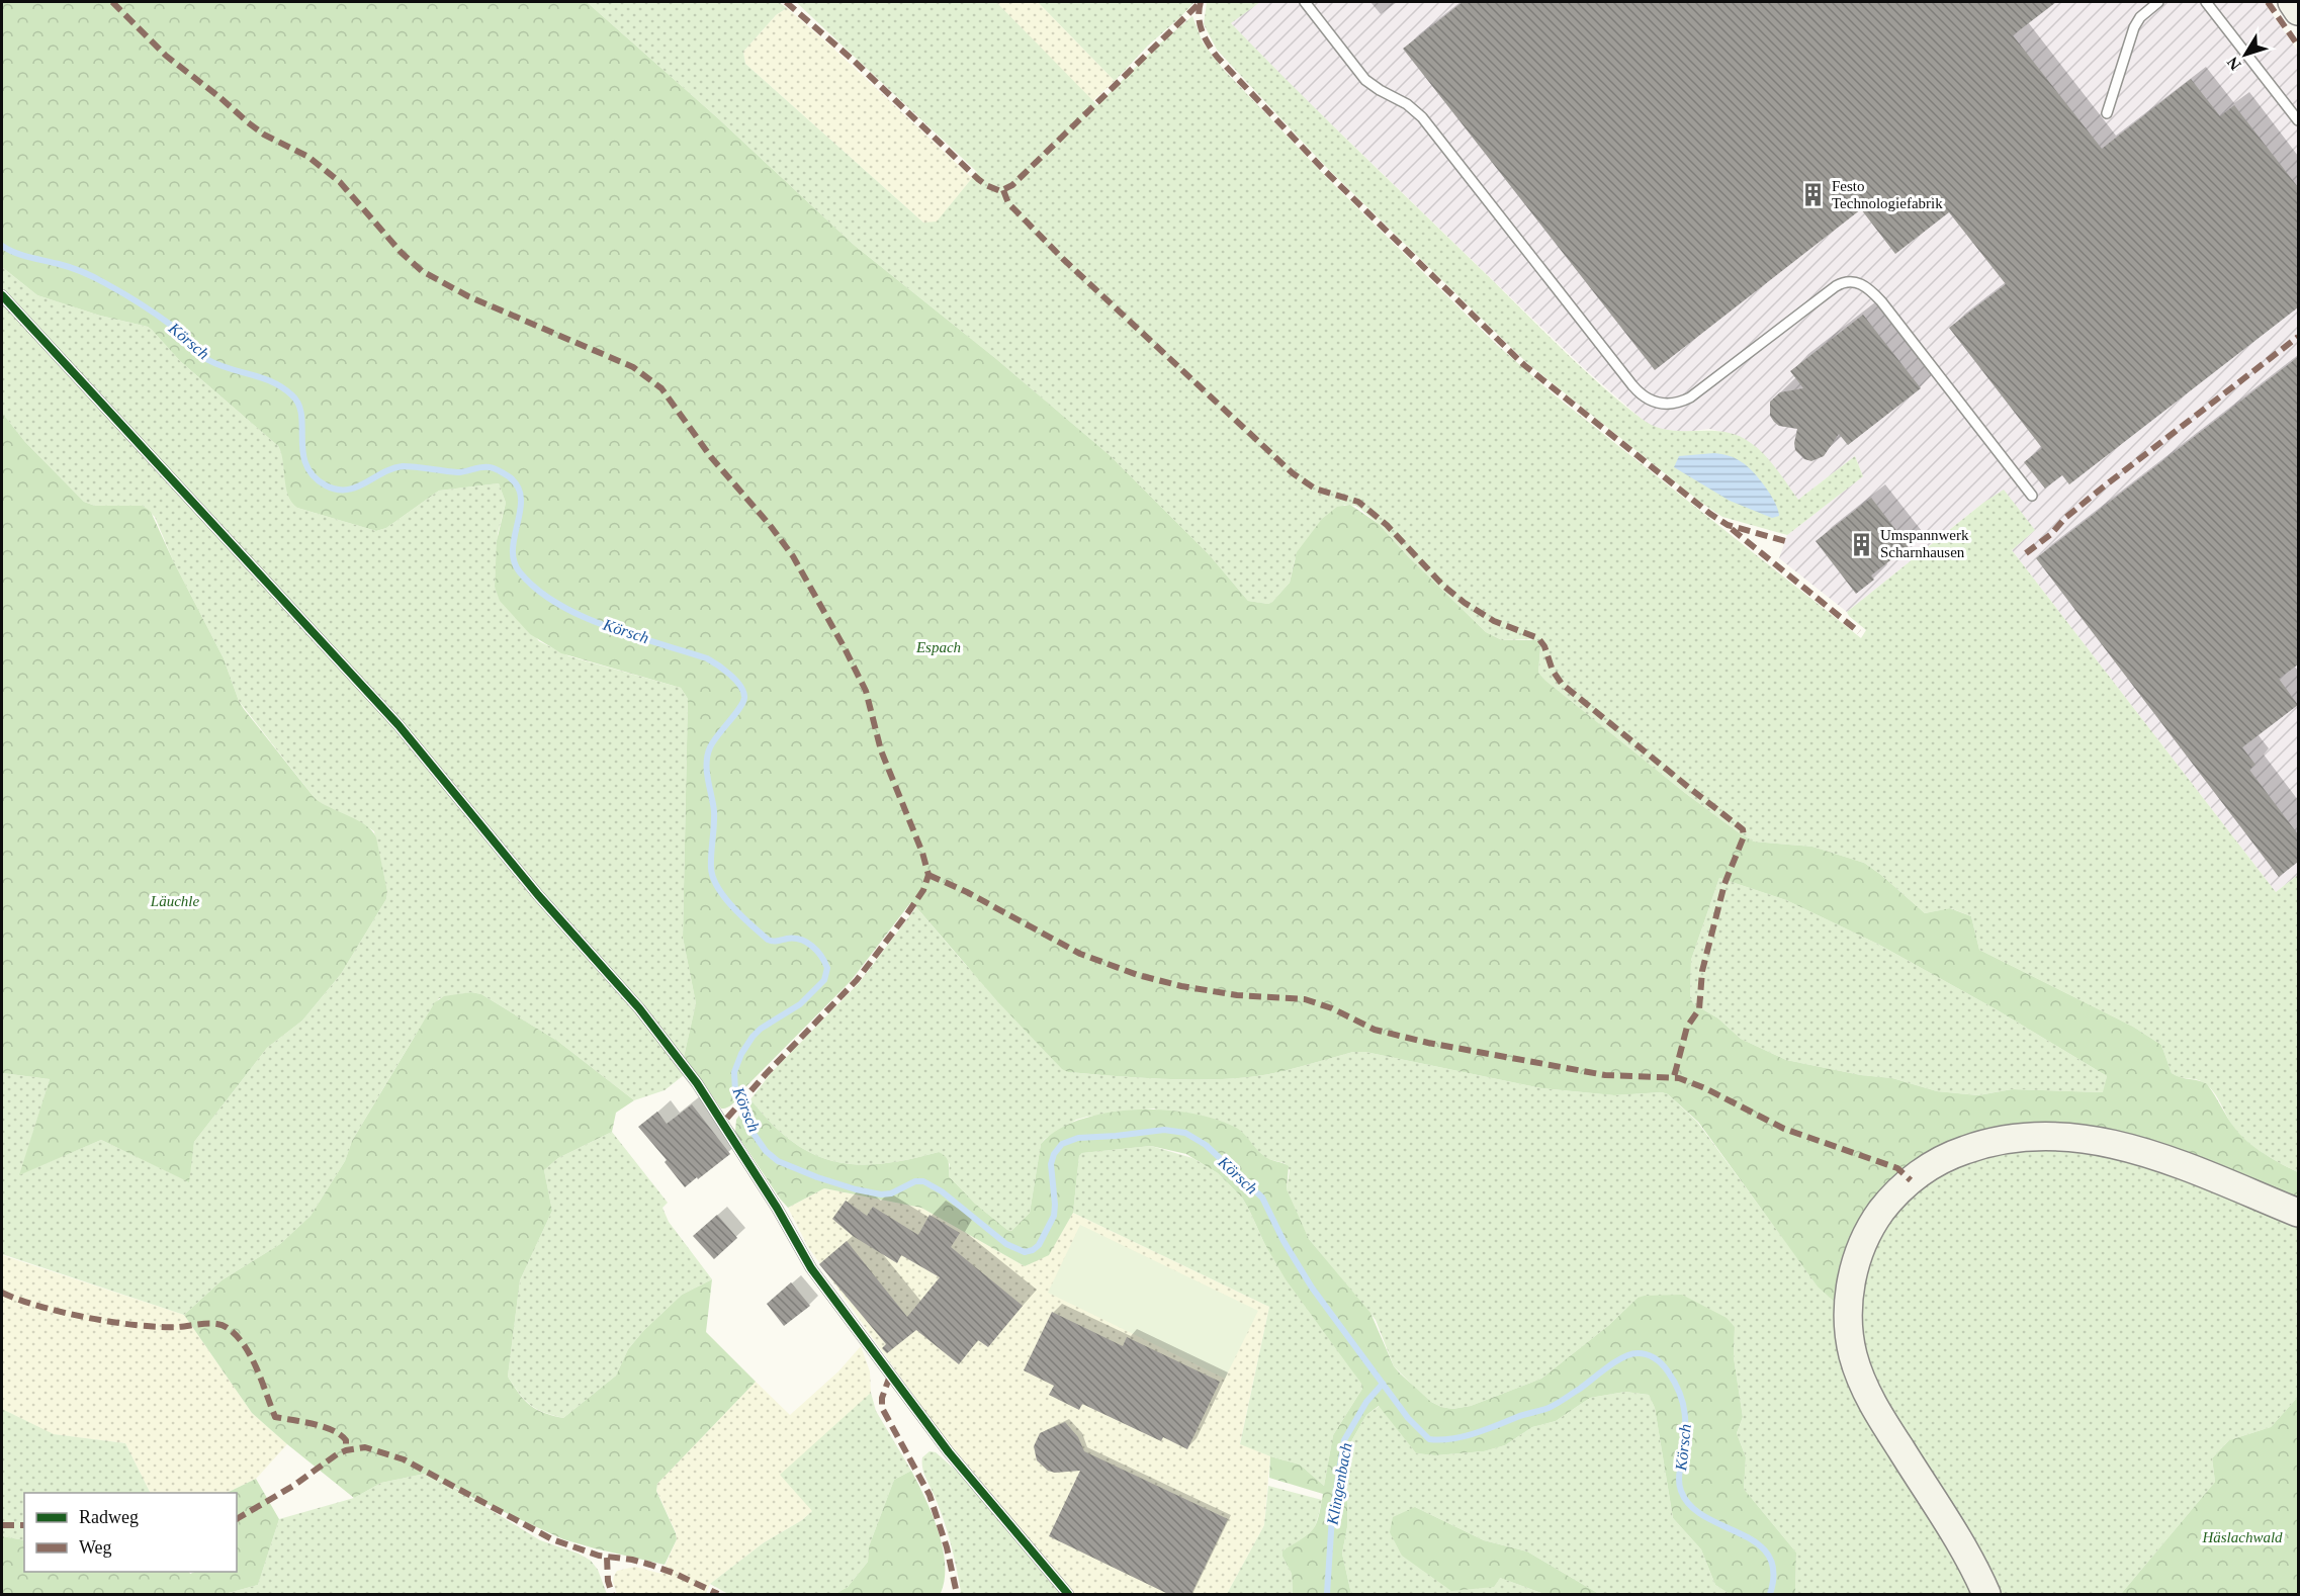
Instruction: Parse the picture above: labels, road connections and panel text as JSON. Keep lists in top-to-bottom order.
{
  "water": ["Körsch", "Klingenbach"],
  "parks": ["Espach", "Läuchle", "Häslachwald"],
  "places": {
    "building": ["Festo Technologiefabrik", "Umspannwerk Scharnhausen"]
  },
  "legend": ["Radweg", "Weg"],
  "north": "bottom left"
}
